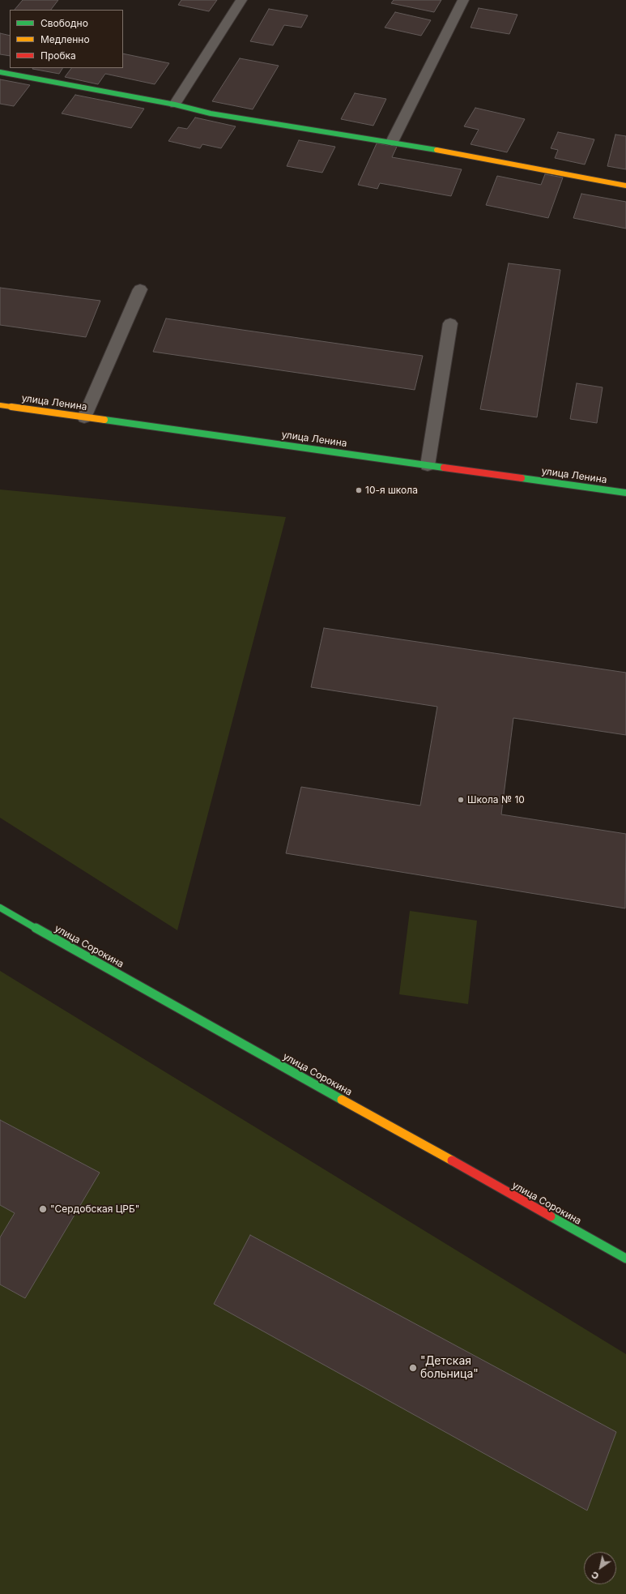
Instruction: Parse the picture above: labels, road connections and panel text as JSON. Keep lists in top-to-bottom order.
{
  "streets": {
    "street": ["улица Ленина", "улица Сорокина"]
  },
  "places": [
    "10-я школа",
    "Школа № 10",
    "\"Сердобская ЦРБ\"",
    "\"Детская больница\""
  ],
  "legend": ["Свободно", "Медленно", "Пробка"],
  "north": "bottom left"
}
